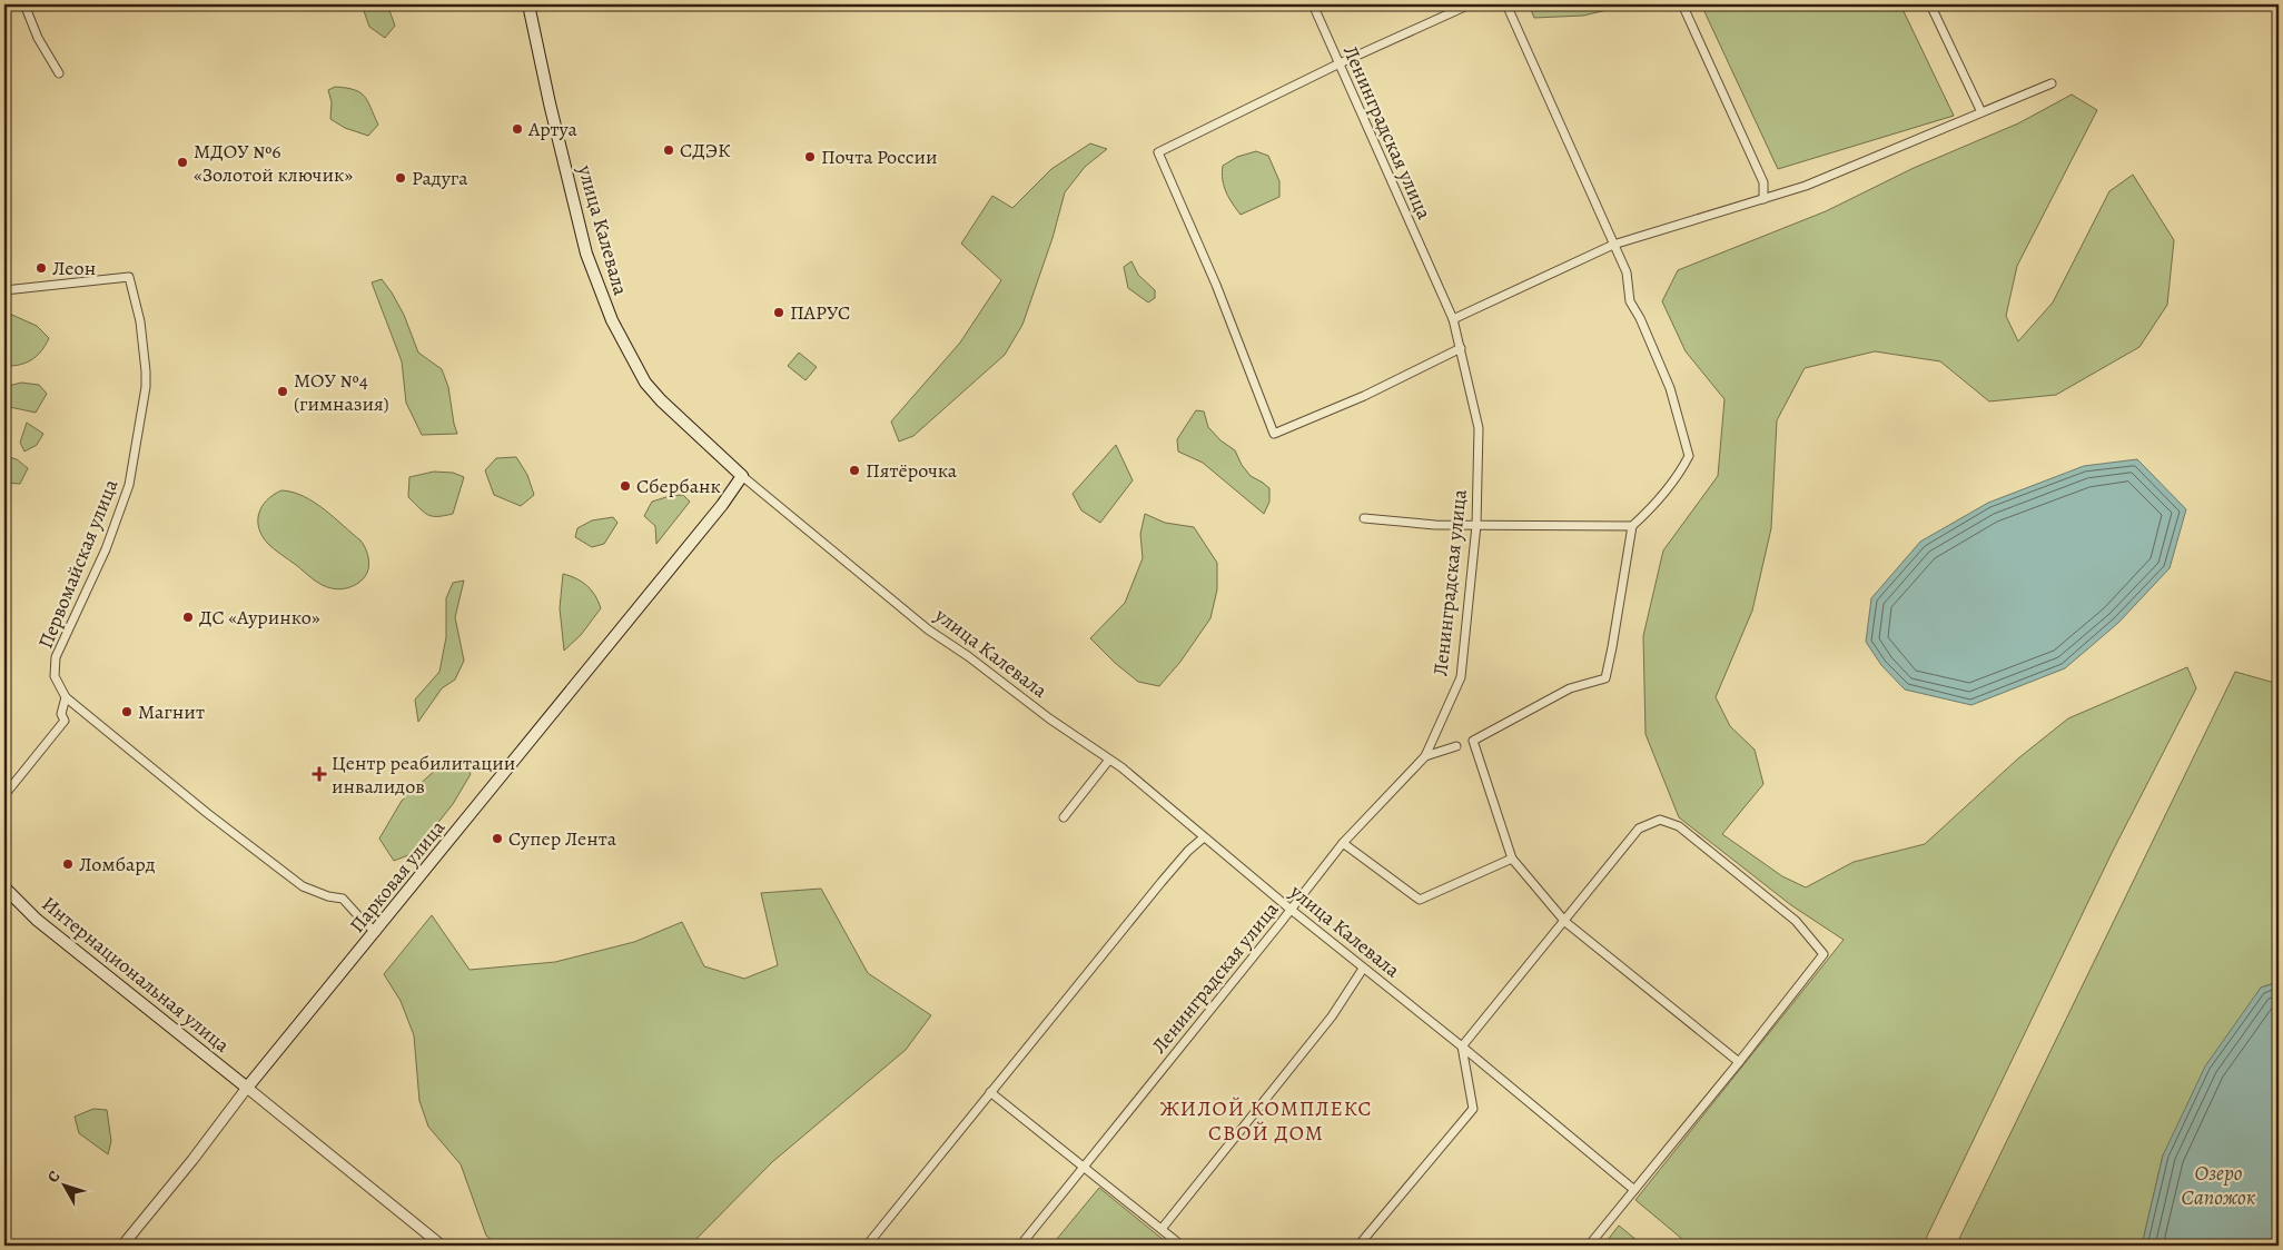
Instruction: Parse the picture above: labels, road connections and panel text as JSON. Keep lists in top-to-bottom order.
{
  "streets": {
    "main road": ["улица Калевала", "Парковая улица", "Интернациональная улица"],
    "street": ["Ленинградская улица", "Первомайская улица"]
  },
  "crossings": [
    ["Ленинградская улица", "улица Калевала"],
    ["улица Калевала", "Парковая улица"],
    ["Первомайская улица", "Парковая улица"],
    ["Парковая улица", "Интернациональная улица"]
  ],
  "districts": ["ЖИЛОЙ КОМПЛЕКС СВОЙ ДОМ"],
  "water": ["Озеро Сапожок"],
  "places": {
    "other": [
      "Артуа",
      "СДЭК",
      "Почта России",
      "МДОУ №6 «Золотой ключик»",
      "Радуга",
      "Леон",
      "ПАРУС",
      "МОУ №4 (гимназия)",
      "Пятёрочка",
      "Сбербанк",
      "ДС «Ауринко»",
      "Магнит",
      "Супер Лента",
      "Ломбард"
    ],
    "health": ["Центр реабилитации инвалидов"]
  },
  "north": "top left"
}
